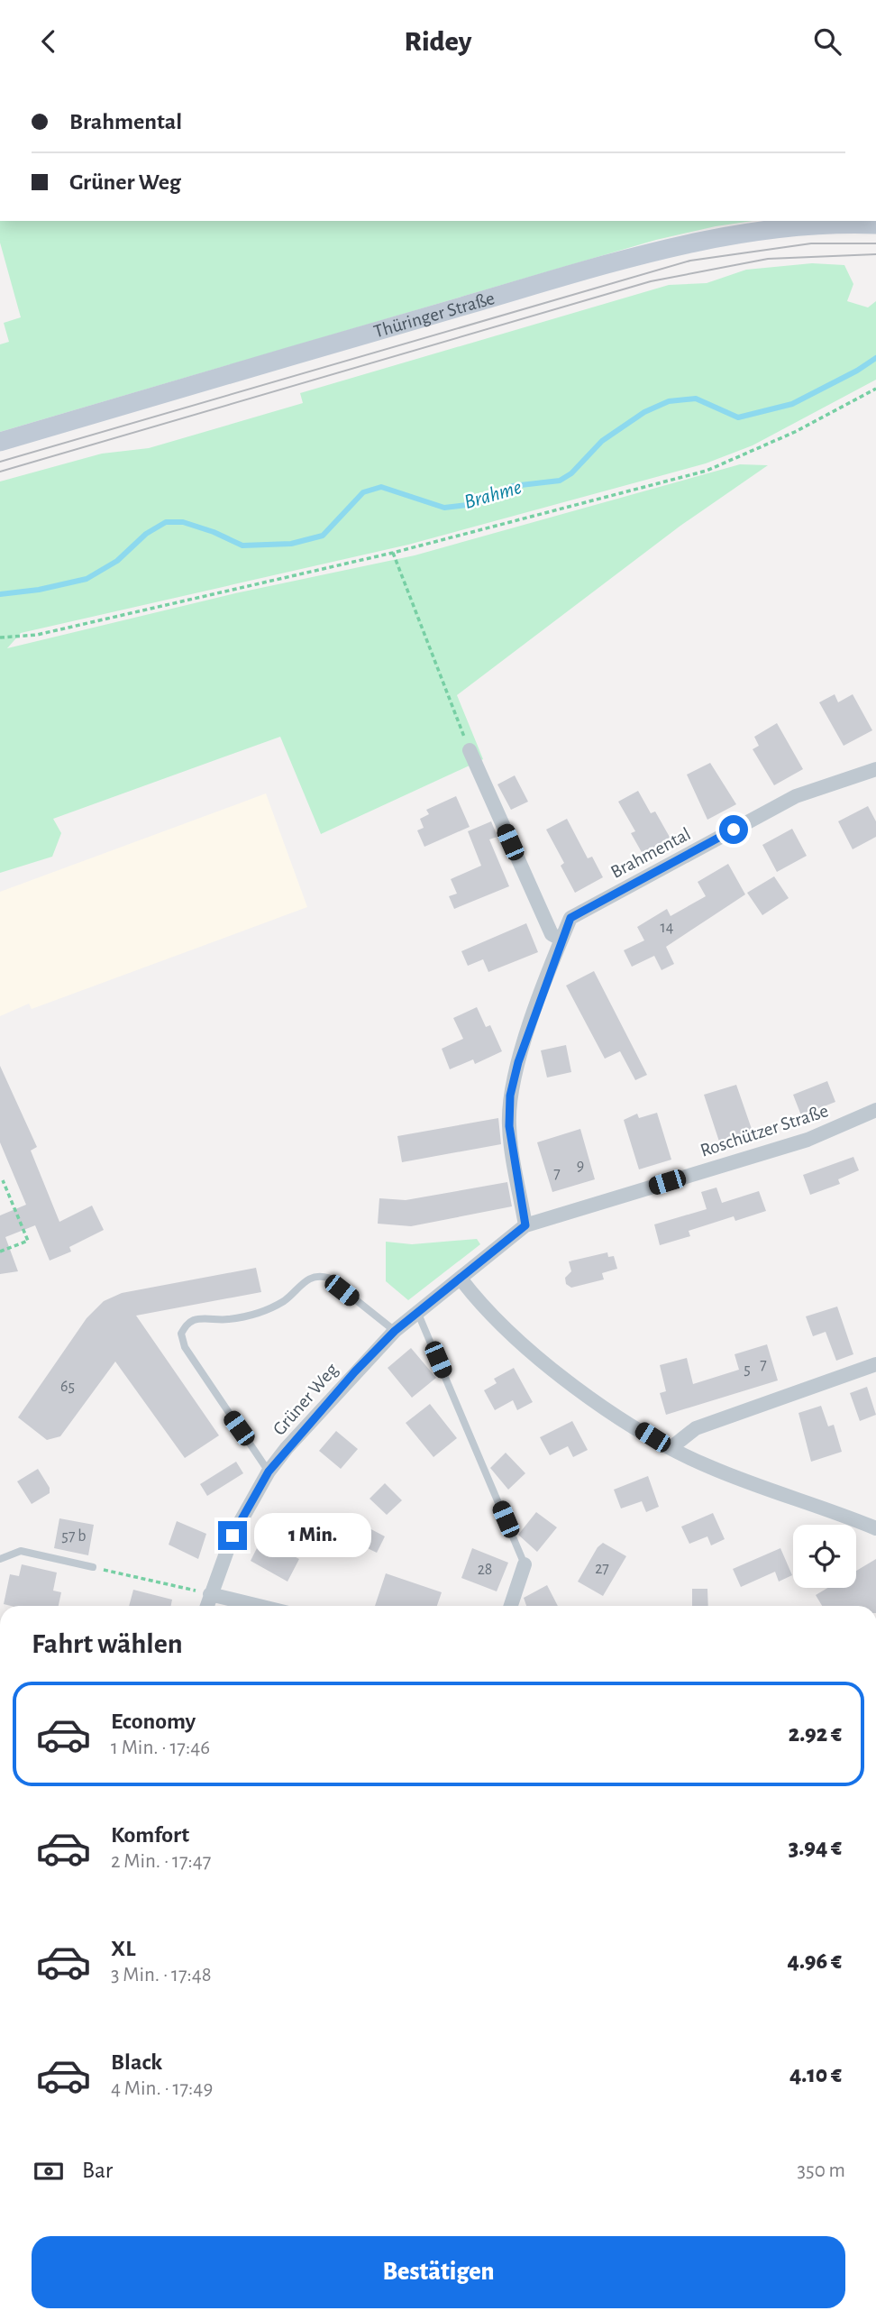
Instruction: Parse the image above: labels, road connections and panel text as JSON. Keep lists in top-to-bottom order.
{
  "streets": {
    "main road": ["Thüringer Straße"],
    "street": ["Brahmental", "Roschützer Straße", "Grüner Weg"]
  },
  "crossings": [
    ["Brahmental", "Roschützer Straße"],
    ["Roschützer Straße", "Grüner Weg"]
  ],
  "water": ["Brahme"],
  "house_numbers": [
    "14",
    "9",
    "7",
    "7",
    "5",
    "65",
    "57 b",
    "27",
    "28"
  ],
  "page": {
    "header": "Ridey",
    "banner": ["Brahmental", "Grüner Weg"],
    "bubble": "1 Min.",
    "heading": "Fahrt wählen",
    "list": [
      {
        "name": "Economy",
        "note": "1 Min. · 17:46",
        "value": "2.92 €"
      },
      {
        "name": "Komfort",
        "note": "2 Min. · 17:47",
        "value": "3.94 €"
      },
      {
        "name": "XL",
        "note": "3 Min. · 17:48",
        "value": "4.96 €"
      },
      {
        "name": "Black",
        "note": "4 Min. · 17:49",
        "value": "4.10 €"
      }
    ],
    "pay": ["Bar", "350 m"],
    "buttons": "Bestätigen"
  }
}
